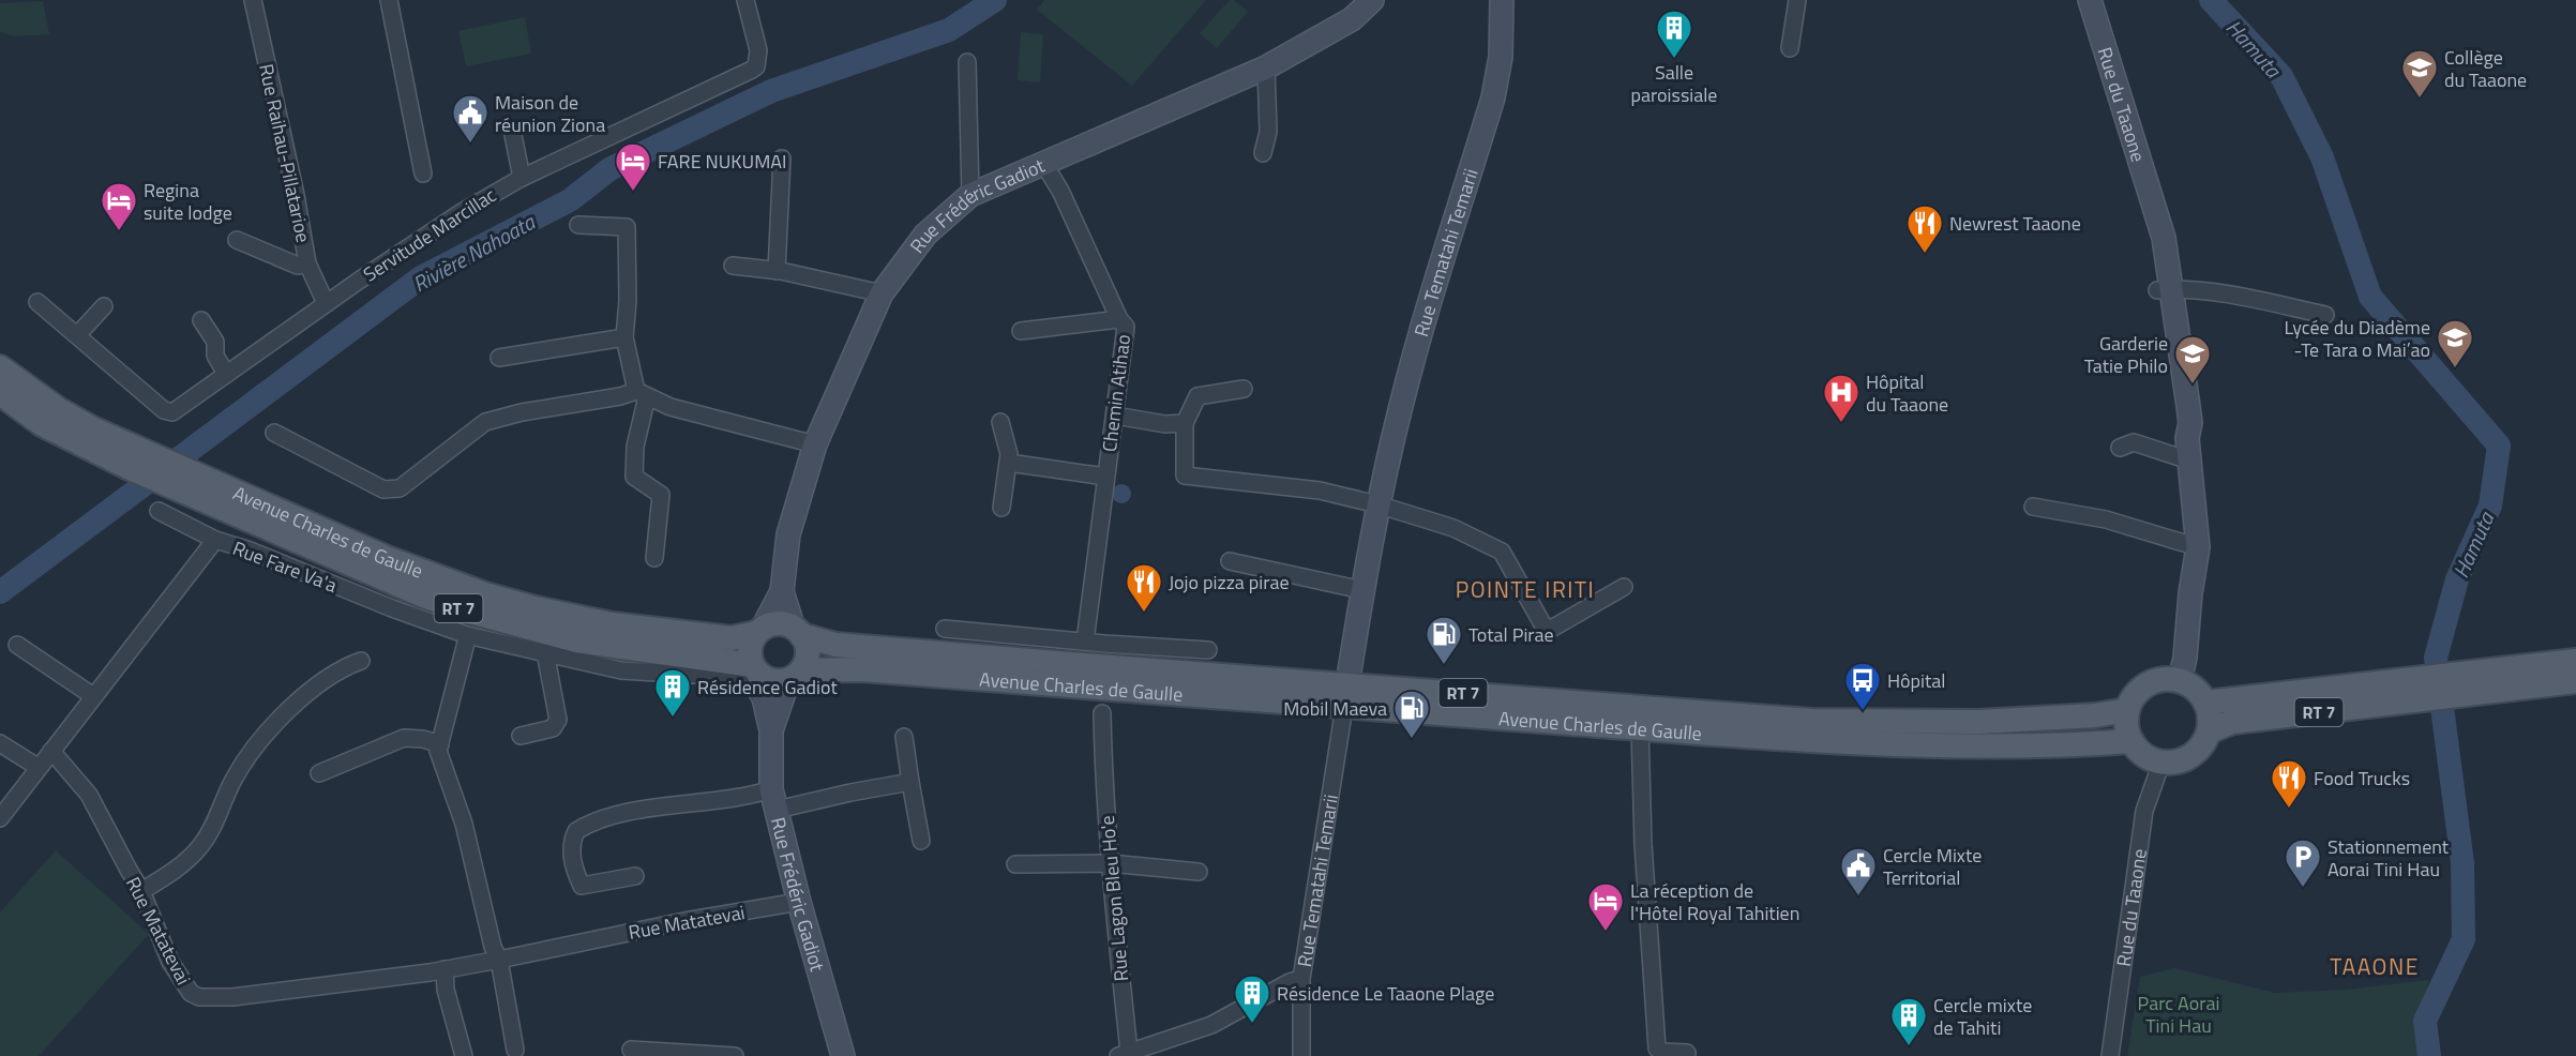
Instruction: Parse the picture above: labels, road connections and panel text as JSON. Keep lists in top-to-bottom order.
{
  "streets": {
    "main road": [
      "Rue du Taaone",
      "Rue Frédéric Gadiot",
      "Rue Tematahi Temarii",
      "Avenue Charles de Gaulle",
      "RT 7"
    ],
    "street": [
      "Rue Raihau-Pillatarioe",
      "Servitude Marcillac",
      "Chemin Atihao",
      "Rue Fare Va'a",
      "Rue Lagon Bleu Ho'e",
      "Rue Matatevai"
    ]
  },
  "crossings": [
    ["Rue du Taaone", "Avenue Charles de Gaulle"],
    ["Rue du Taaone", "RT 7"],
    ["Rue Raihau-Pillatarioe", "Servitude Marcillac"],
    ["Rue Frédéric Gadiot", "Chemin Atihao"],
    ["Rue Frédéric Gadiot", "Avenue Charles de Gaulle"],
    ["Rue Frédéric Gadiot", "Rue Fare Va'a"],
    ["Rue Frédéric Gadiot", "RT 7"],
    ["Rue Frédéric Gadiot", "Rue Matatevai"],
    ["Rue Tematahi Temarii", "Avenue Charles de Gaulle"],
    ["Avenue Charles de Gaulle", "RT 7"],
    ["Rue Fare Va'a", "Rue Matatevai"]
  ],
  "districts": ["POINTE IRITI", "TAAONE"],
  "water": ["Hamuta", "Rivière Nahoata"],
  "parks": ["Parc Aorai Tini Hau"],
  "places": {
    "building": [
      "Salle paroissiale",
      "Résidence Gadiot",
      "Résidence Le Taaone Plage",
      "Cercle mixte de Tahiti"
    ],
    "school or university": ["Collège du Taaone", "Lycée du Diadème -Te Tara o Mai’ao", "Garderie Tatie Philo"],
    "public building": ["Maison de réunion Ziona", "Cercle Mixte Territorial"],
    "hotel": ["FARE NUKUMAI", "Regina suite lodge", "La réception de l'Hôtel Royal Tahitien"],
    "restaurant": ["Newrest Taaone", "Jojo pizza pirae", "Food Trucks"],
    "hospital": ["Hôpital du Taaone"],
    "fuel station": ["Total Pirae", "Mobil Maeva"],
    "bus stop": ["Hôpital"],
    "parking": ["Stationnement Aorai Tini Hau"]
  }
}
